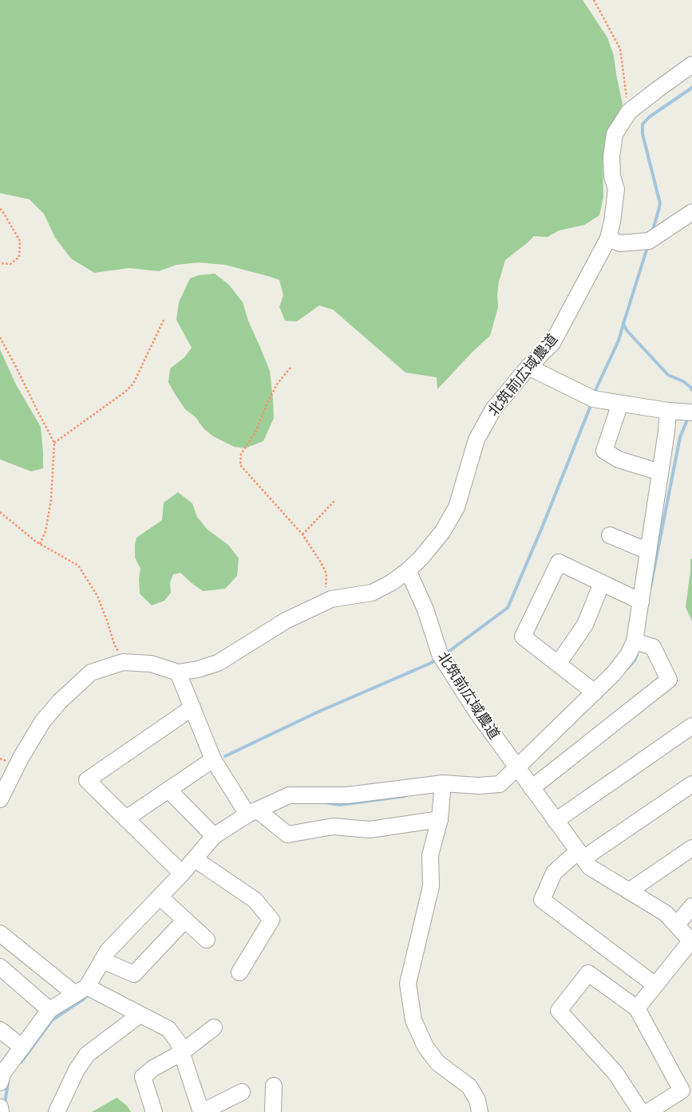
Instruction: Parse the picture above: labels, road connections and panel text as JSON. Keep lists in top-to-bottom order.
{
  "streets": {
    "street": ["北筑前広域農道"]
  }
}
